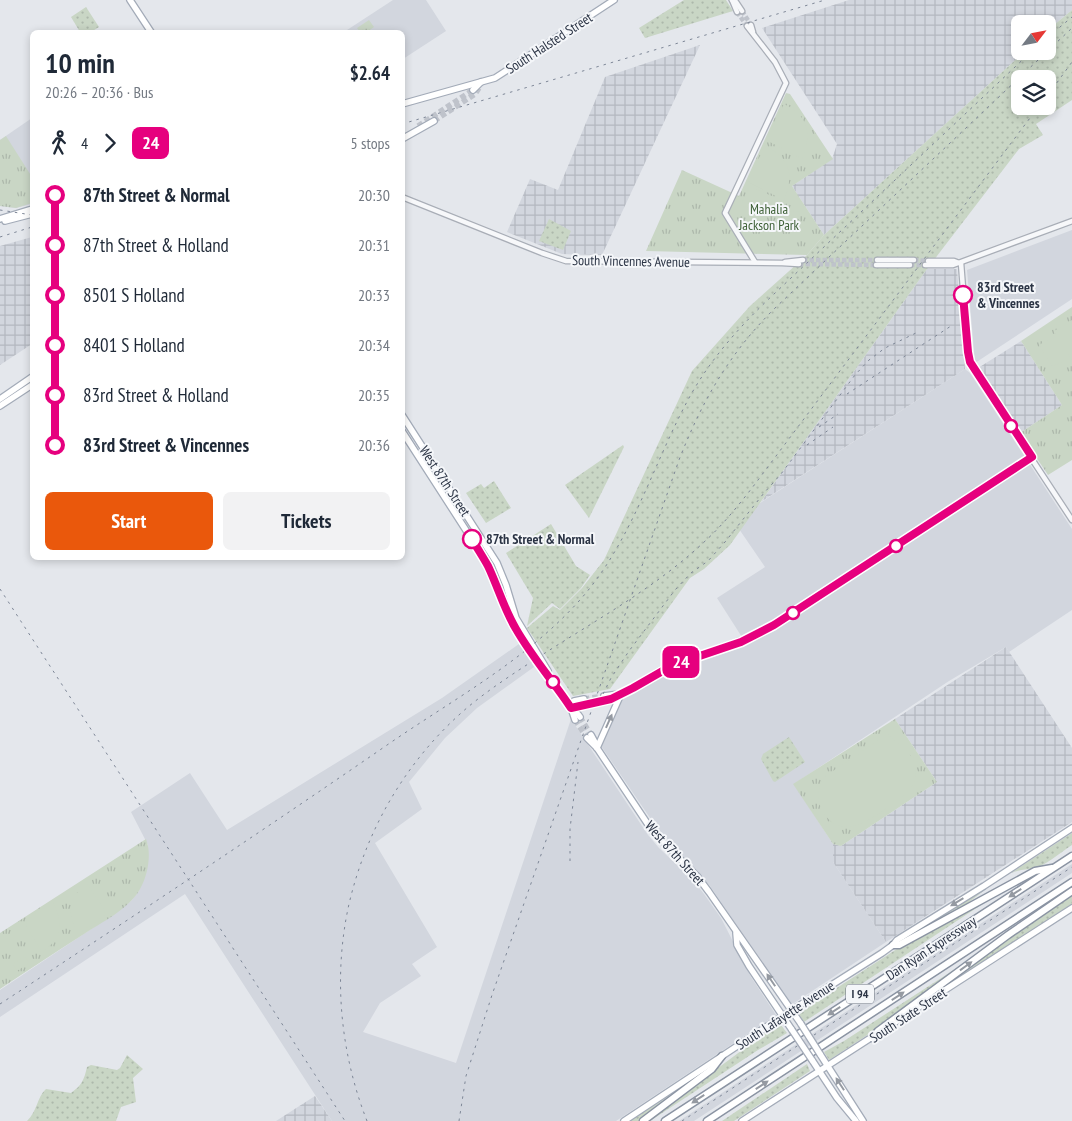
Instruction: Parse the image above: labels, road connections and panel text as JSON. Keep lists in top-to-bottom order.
{
  "streets": {
    "highway": ["Dan Ryan Expressway", "I 94"],
    "main road": [
      "South Halsted Street",
      "West 87th Street",
      "South Lafayette Avenue",
      "South State Street"
    ],
    "street": ["South Vincennes Avenue"]
  },
  "crossings": [
    ["West 87th Street", "South Lafayette Avenue"],
    ["West 87th Street", "South State Street"]
  ],
  "one_way": ["South Lafayette Avenue"],
  "parks": ["Mahalia Jackson Park"],
  "places": ["83rd Street & Vincennes", "87th Street & Normal"],
  "lines": ["bus line 24"],
  "north": "top right",
  "page": {
    "on_map": "24",
    "heading": ["10 min", "20:26 – 20:36 · Bus", "$2.64"],
    "legs": ["4", "24", "5 stops"],
    "list": [
      {
        "name": "87th Street & Normal",
        "value": "20:30"
      },
      {
        "name": "87th Street & Holland",
        "value": "20:31"
      },
      {
        "name": "8501 S Holland",
        "value": "20:33"
      },
      {
        "name": "8401 S Holland",
        "value": "20:34"
      },
      {
        "name": "83rd Street & Holland",
        "value": "20:35"
      },
      {
        "name": "83rd Street & Vincennes",
        "value": "20:36"
      }
    ],
    "buttons": ["Start", "Tickets"]
  }
}
